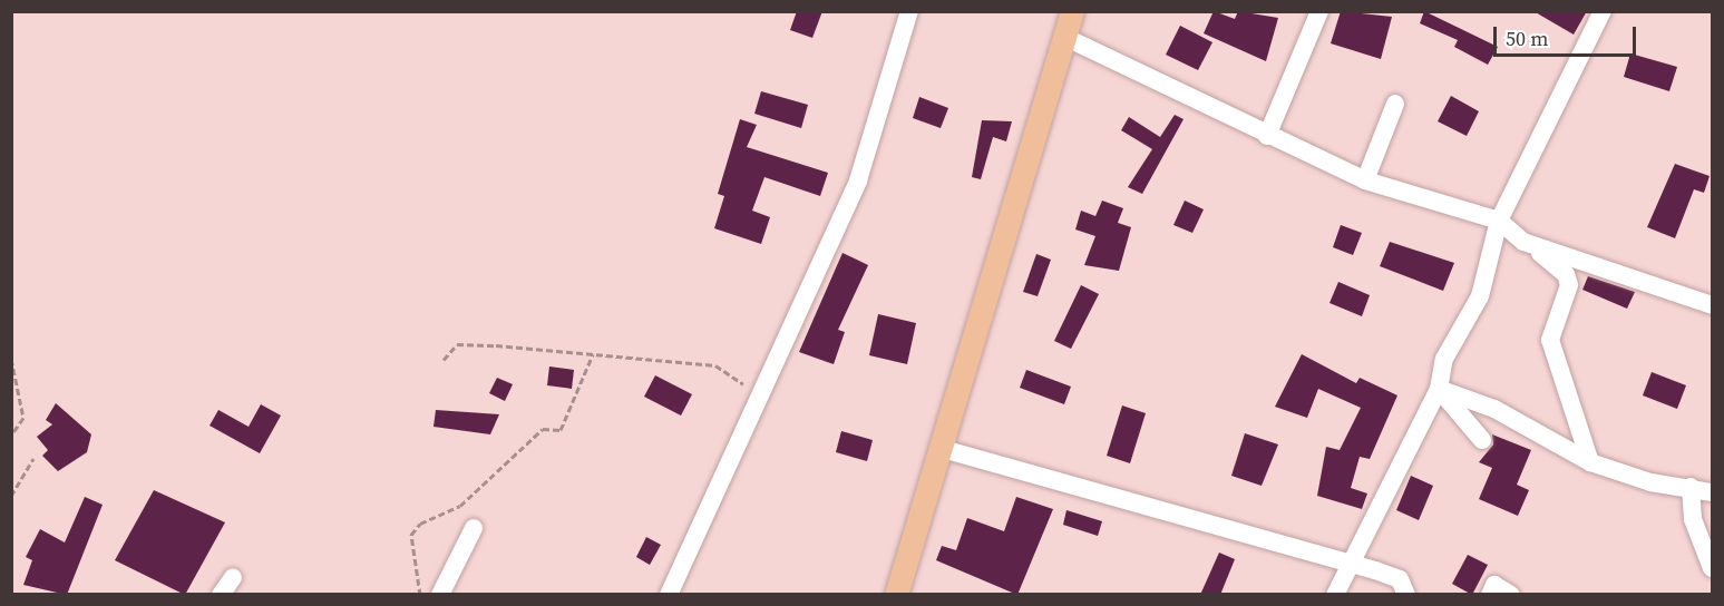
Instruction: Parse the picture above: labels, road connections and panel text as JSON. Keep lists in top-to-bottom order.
{
  "scale_bar": "50 m"
}
